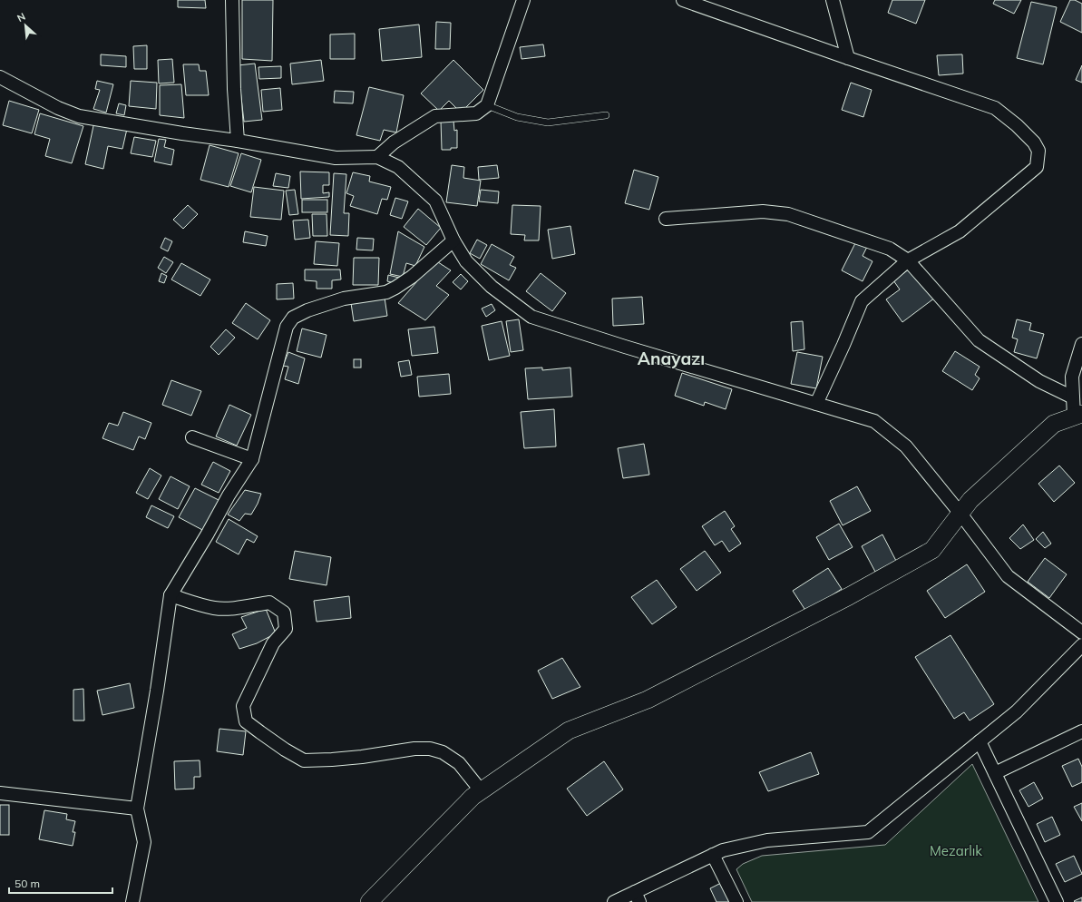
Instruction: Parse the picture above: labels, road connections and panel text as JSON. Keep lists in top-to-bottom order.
{
  "districts": ["Anayazı"],
  "parks": ["Mezarlık"],
  "scale_bar": "50 m",
  "north": "top left"
}
